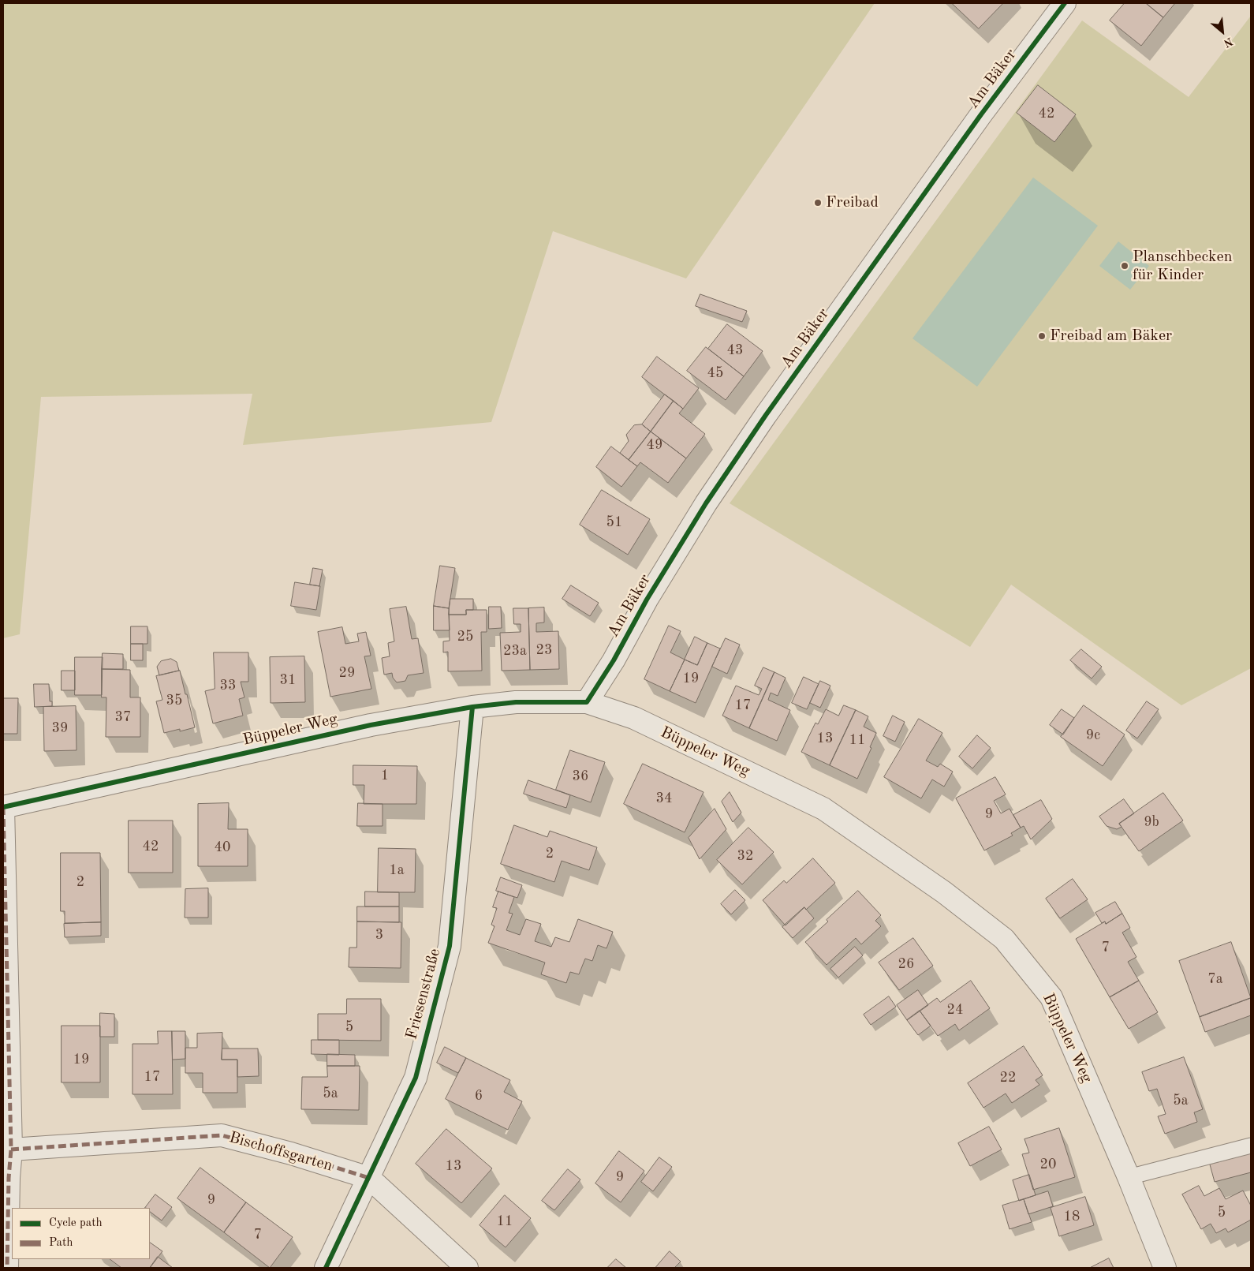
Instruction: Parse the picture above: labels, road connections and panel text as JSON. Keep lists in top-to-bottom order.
{
  "streets": {
    "street": [
      "Am Bäker",
      "Büppeler Weg",
      "Friesenstraße",
      "Bischoffsgarten"
    ]
  },
  "crossings": [
    ["Am Bäker", "Büppeler Weg"],
    ["Büppeler Weg", "Friesenstraße"],
    ["Friesenstraße", "Bischoffsgarten"]
  ],
  "places": ["Freibad", "Planschbecken für Kinder", "Freibad am Bäker"],
  "house_numbers": [
    "42",
    "43",
    "45",
    "49",
    "51",
    "25",
    "23",
    "23a",
    "29",
    "19",
    "31",
    "33",
    "35",
    "17",
    "37",
    "39",
    "9c",
    "13",
    "11",
    "1",
    "36",
    "34",
    "9",
    "9b",
    "42",
    "40",
    "2",
    "32",
    "1a",
    "2",
    "3",
    "7",
    "26",
    "7a",
    "24",
    "5",
    "19",
    "17",
    "22",
    "5a",
    "6",
    "5a",
    "20",
    "13",
    "9",
    "9",
    "5",
    "18",
    "11",
    "7"
  ],
  "legend": ["Cycle path", "Path"],
  "north": "bottom right"
}
